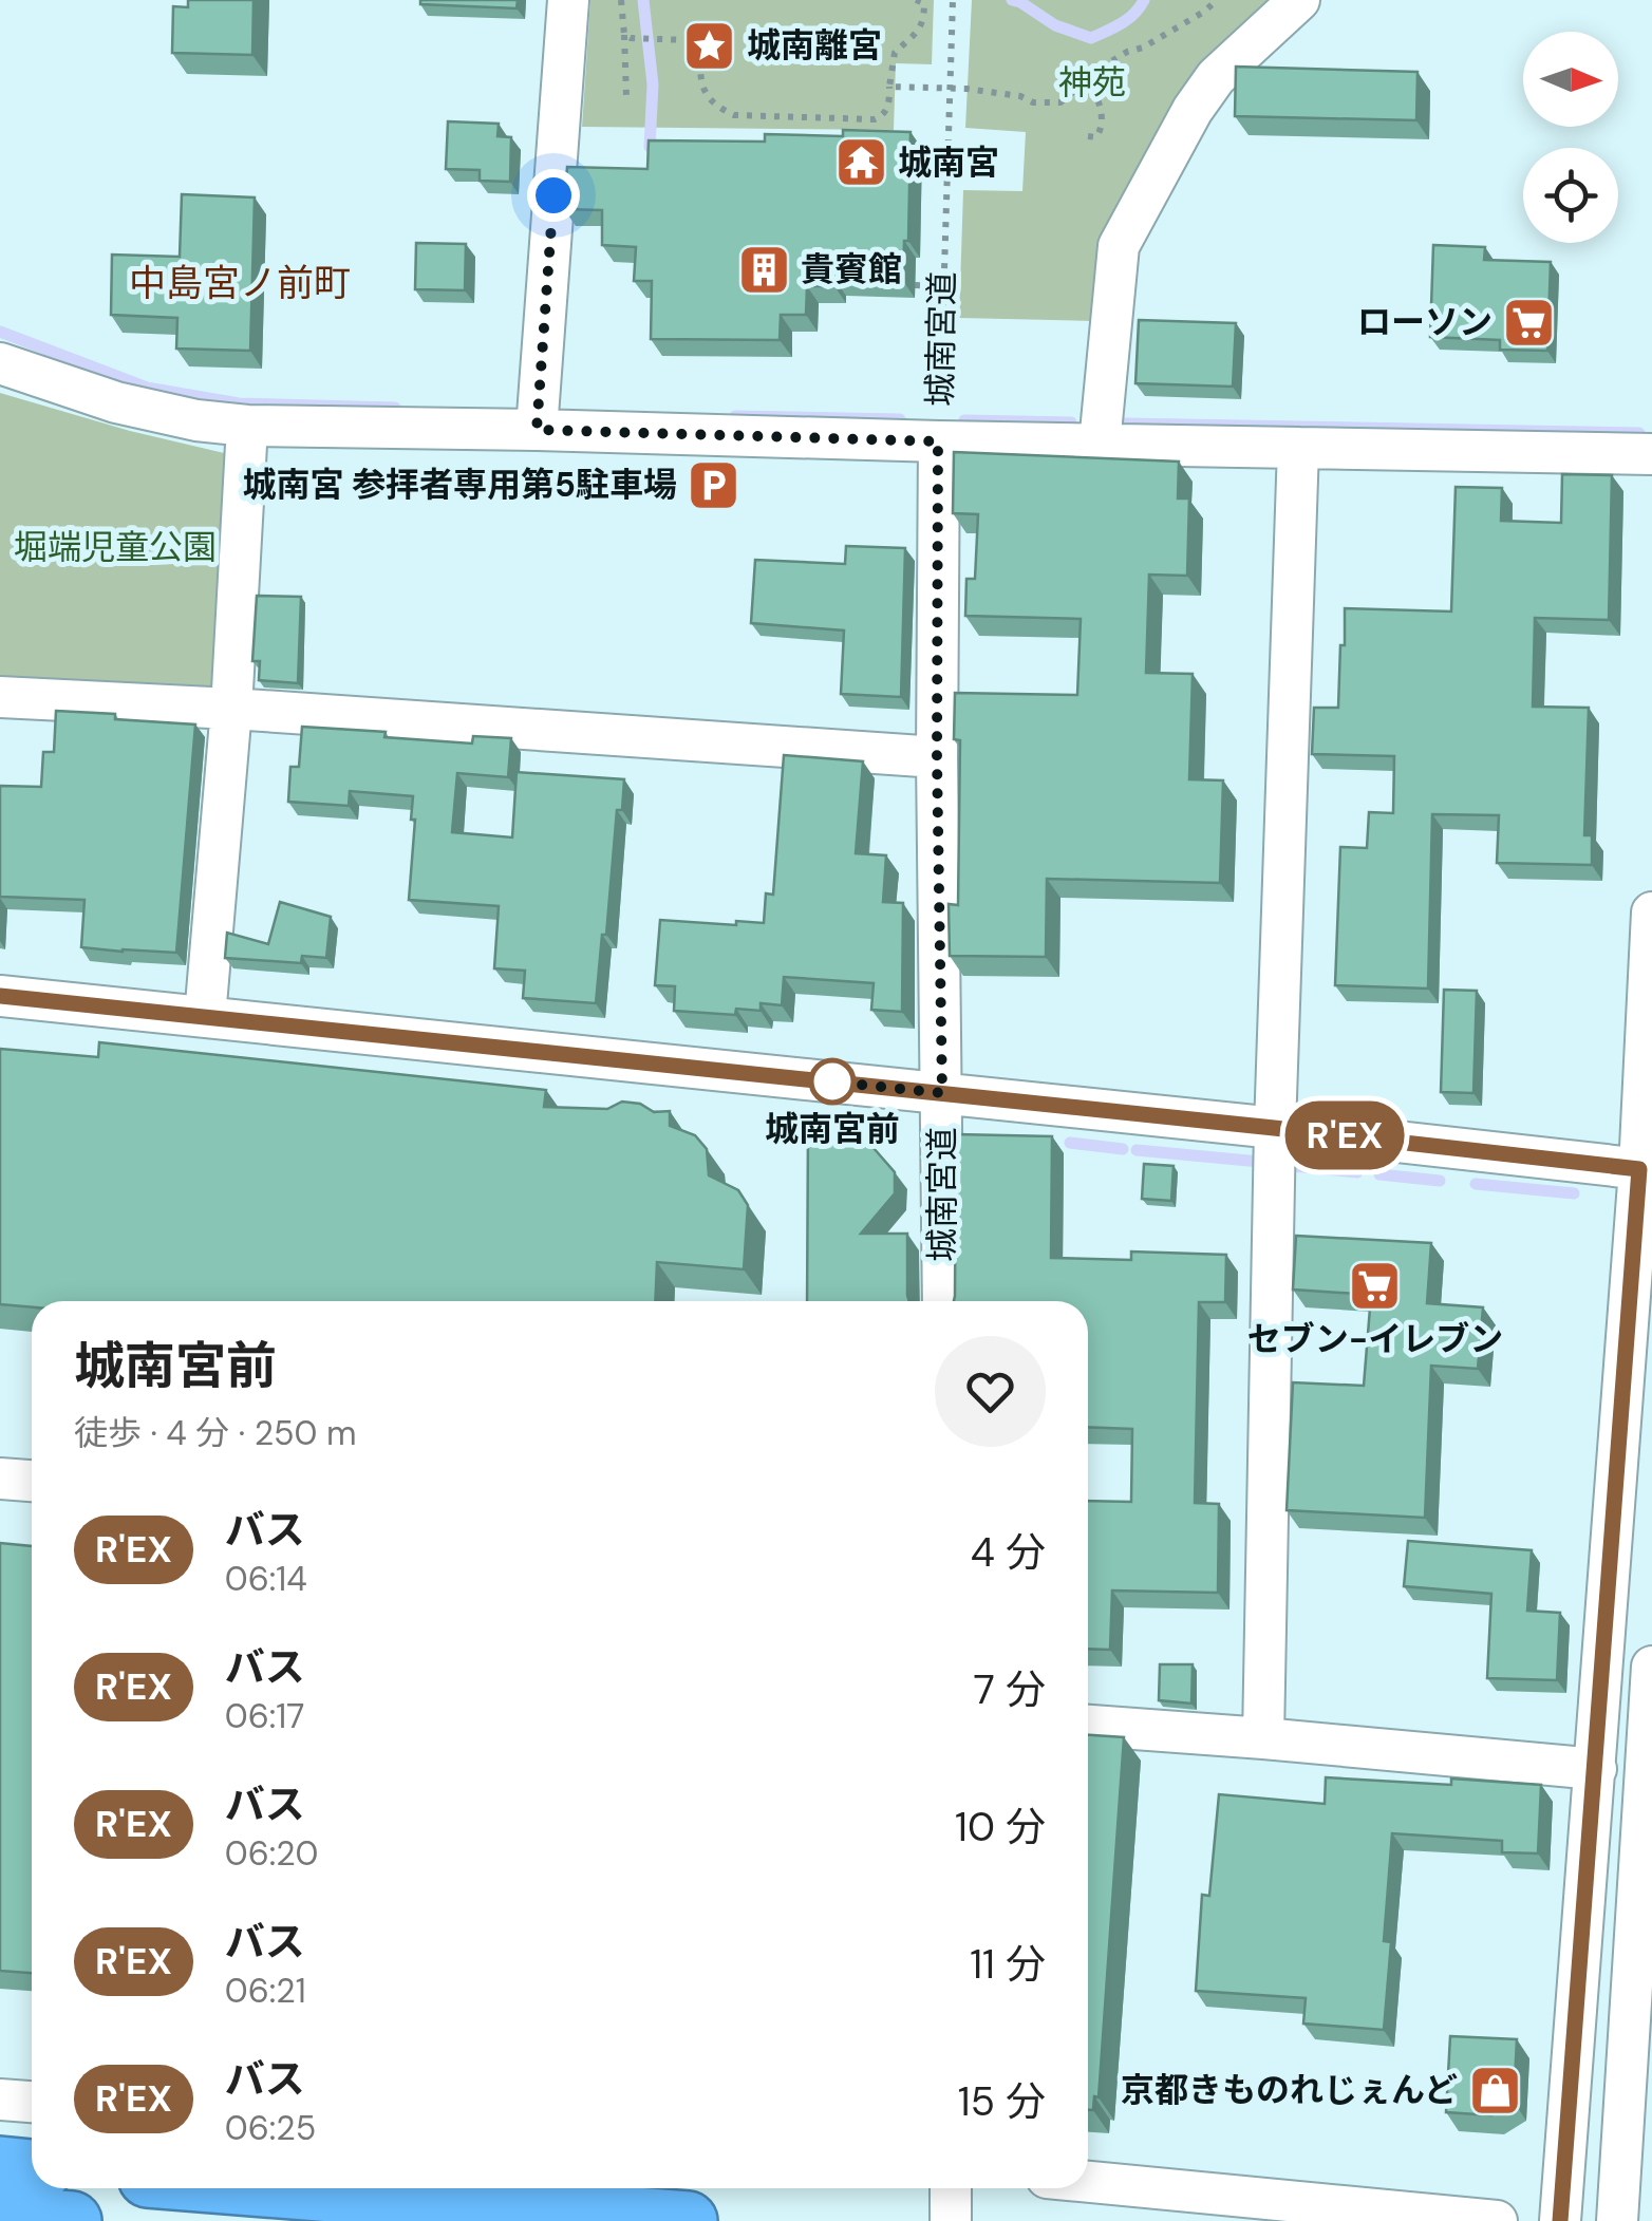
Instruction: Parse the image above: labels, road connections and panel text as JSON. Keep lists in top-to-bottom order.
{
  "streets": {
    "street": ["城南宮道"]
  },
  "districts": ["中島宮ノ前町"],
  "parks": ["神苑", "堀端児童公園"],
  "places": {
    "place": ["城南離宮"],
    "temple": ["城南宮"],
    "building": ["貴賓館"],
    "supermarket": ["ローソン", "セブン-イレブン"],
    "parking": ["城南宮 参拝者専用第5駐車場"],
    "other": ["城南宮前"],
    "shop": ["京都きものれじぇんど"]
  },
  "lines": ["bus line R'EX"],
  "north": "right",
  "page": {
    "on_map": "R'EX",
    "heading": ["城南宮前", "徒歩 · 4 分 · 250 m"],
    "list": [
      {
        "mark": "R'EX",
        "name": "バス",
        "note": "06:14",
        "value": "4 分"
      },
      {
        "mark": "R'EX",
        "name": "バス",
        "note": "06:17",
        "value": "7 分"
      },
      {
        "mark": "R'EX",
        "name": "バス",
        "note": "06:20",
        "value": "10 分"
      },
      {
        "mark": "R'EX",
        "name": "バス",
        "note": "06:21",
        "value": "11 分"
      },
      {
        "mark": "R'EX",
        "name": "バス",
        "note": "06:25",
        "value": "15 分"
      }
    ]
  }
}
